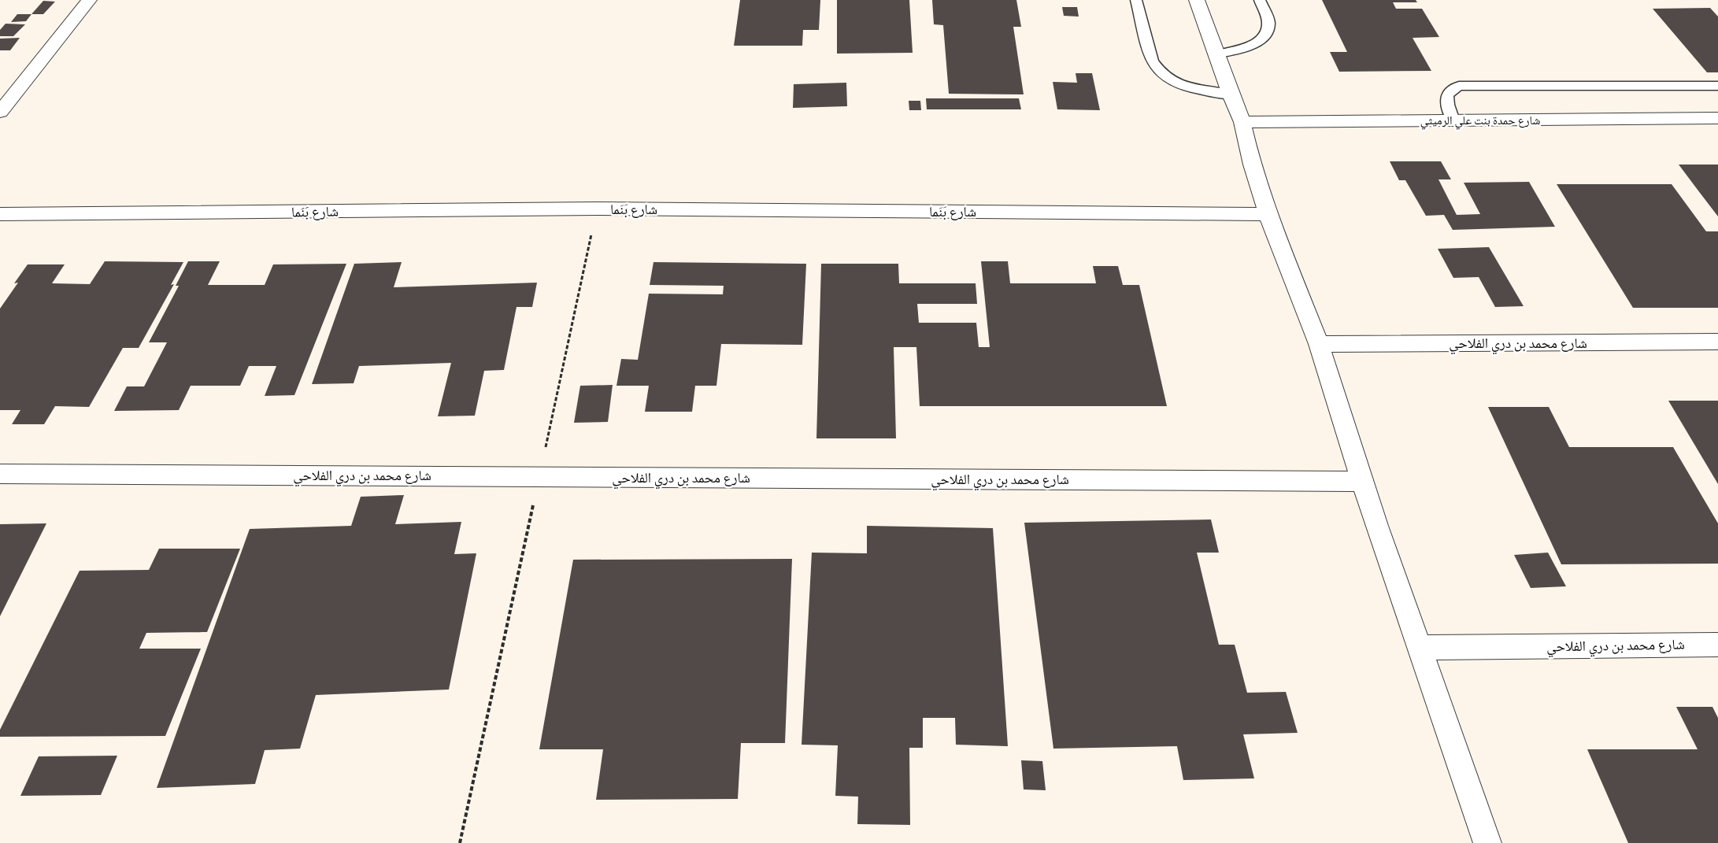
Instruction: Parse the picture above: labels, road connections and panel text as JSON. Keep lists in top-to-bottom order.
{
  "streets": {
    "street": ["شارع حمدة بنت علي الرميثي", "شارع بَنَما", "شارع محمد بن دري الفلاحي"]
  }
}
